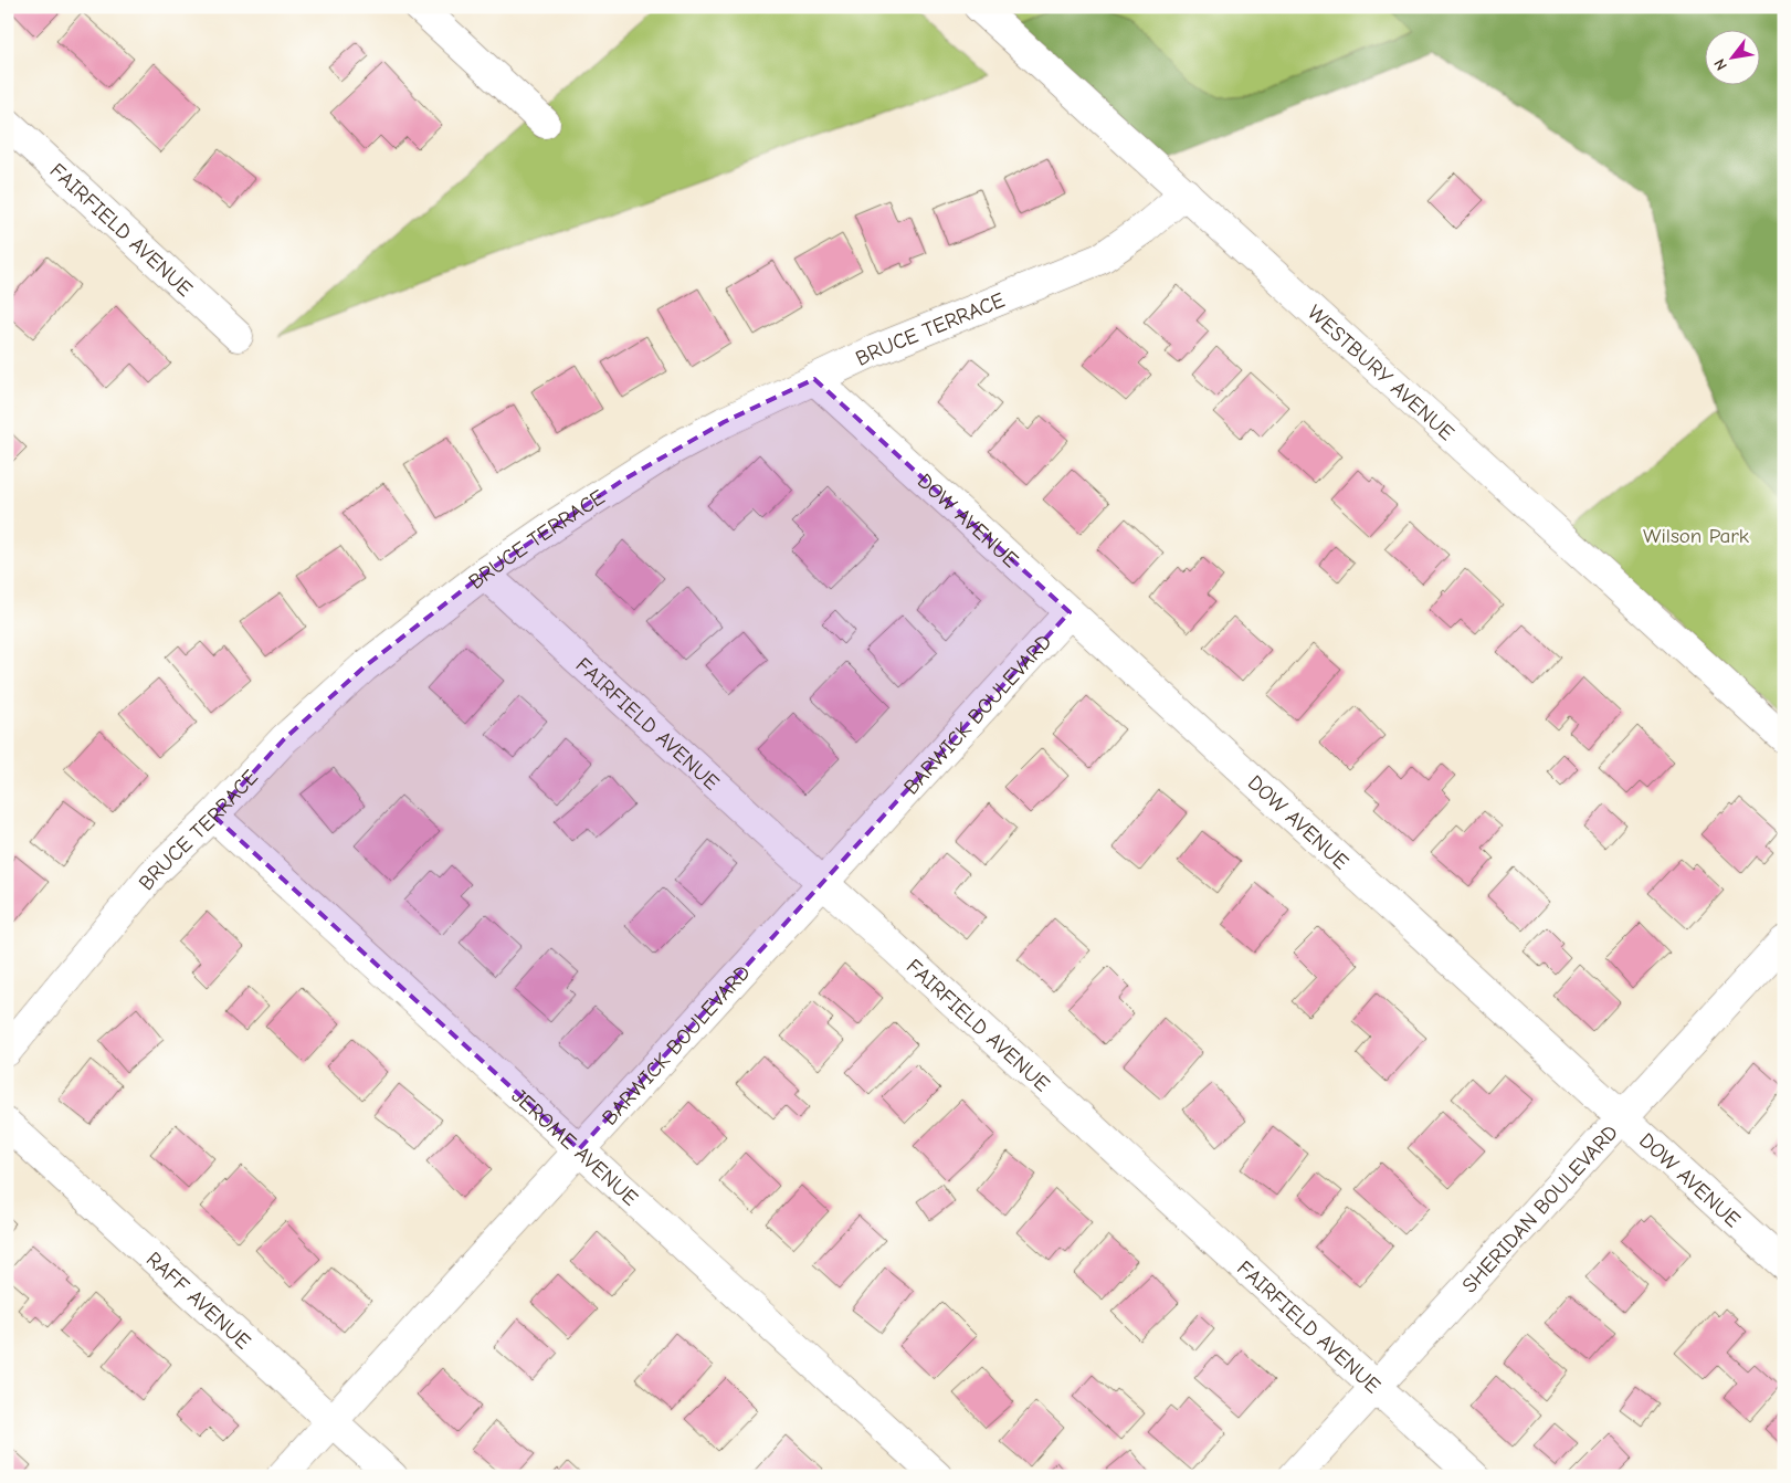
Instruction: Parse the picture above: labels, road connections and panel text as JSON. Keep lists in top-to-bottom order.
{
  "streets": {
    "street": [
      "FAIRFIELD AVENUE",
      "BRUCE TERRACE",
      "WESTBURY AVENUE",
      "DOW AVENUE",
      "BARWICK BOULEVARD",
      "JEROME AVENUE",
      "SHERIDAN BOULEVARD",
      "RAFF AVENUE"
    ]
  },
  "crossings": [
    ["FAIRFIELD AVENUE", "BRUCE TERRACE"],
    ["FAIRFIELD AVENUE", "BARWICK BOULEVARD"],
    ["FAIRFIELD AVENUE", "SHERIDAN BOULEVARD"],
    ["BRUCE TERRACE", "WESTBURY AVENUE"],
    ["BRUCE TERRACE", "DOW AVENUE"],
    ["BRUCE TERRACE", "JEROME AVENUE"],
    ["DOW AVENUE", "BARWICK BOULEVARD"],
    ["DOW AVENUE", "SHERIDAN BOULEVARD"],
    ["BARWICK BOULEVARD", "JEROME AVENUE"],
    ["BARWICK BOULEVARD", "RAFF AVENUE"]
  ],
  "parks": ["Wilson Park"],
  "north": "bottom left"
}
